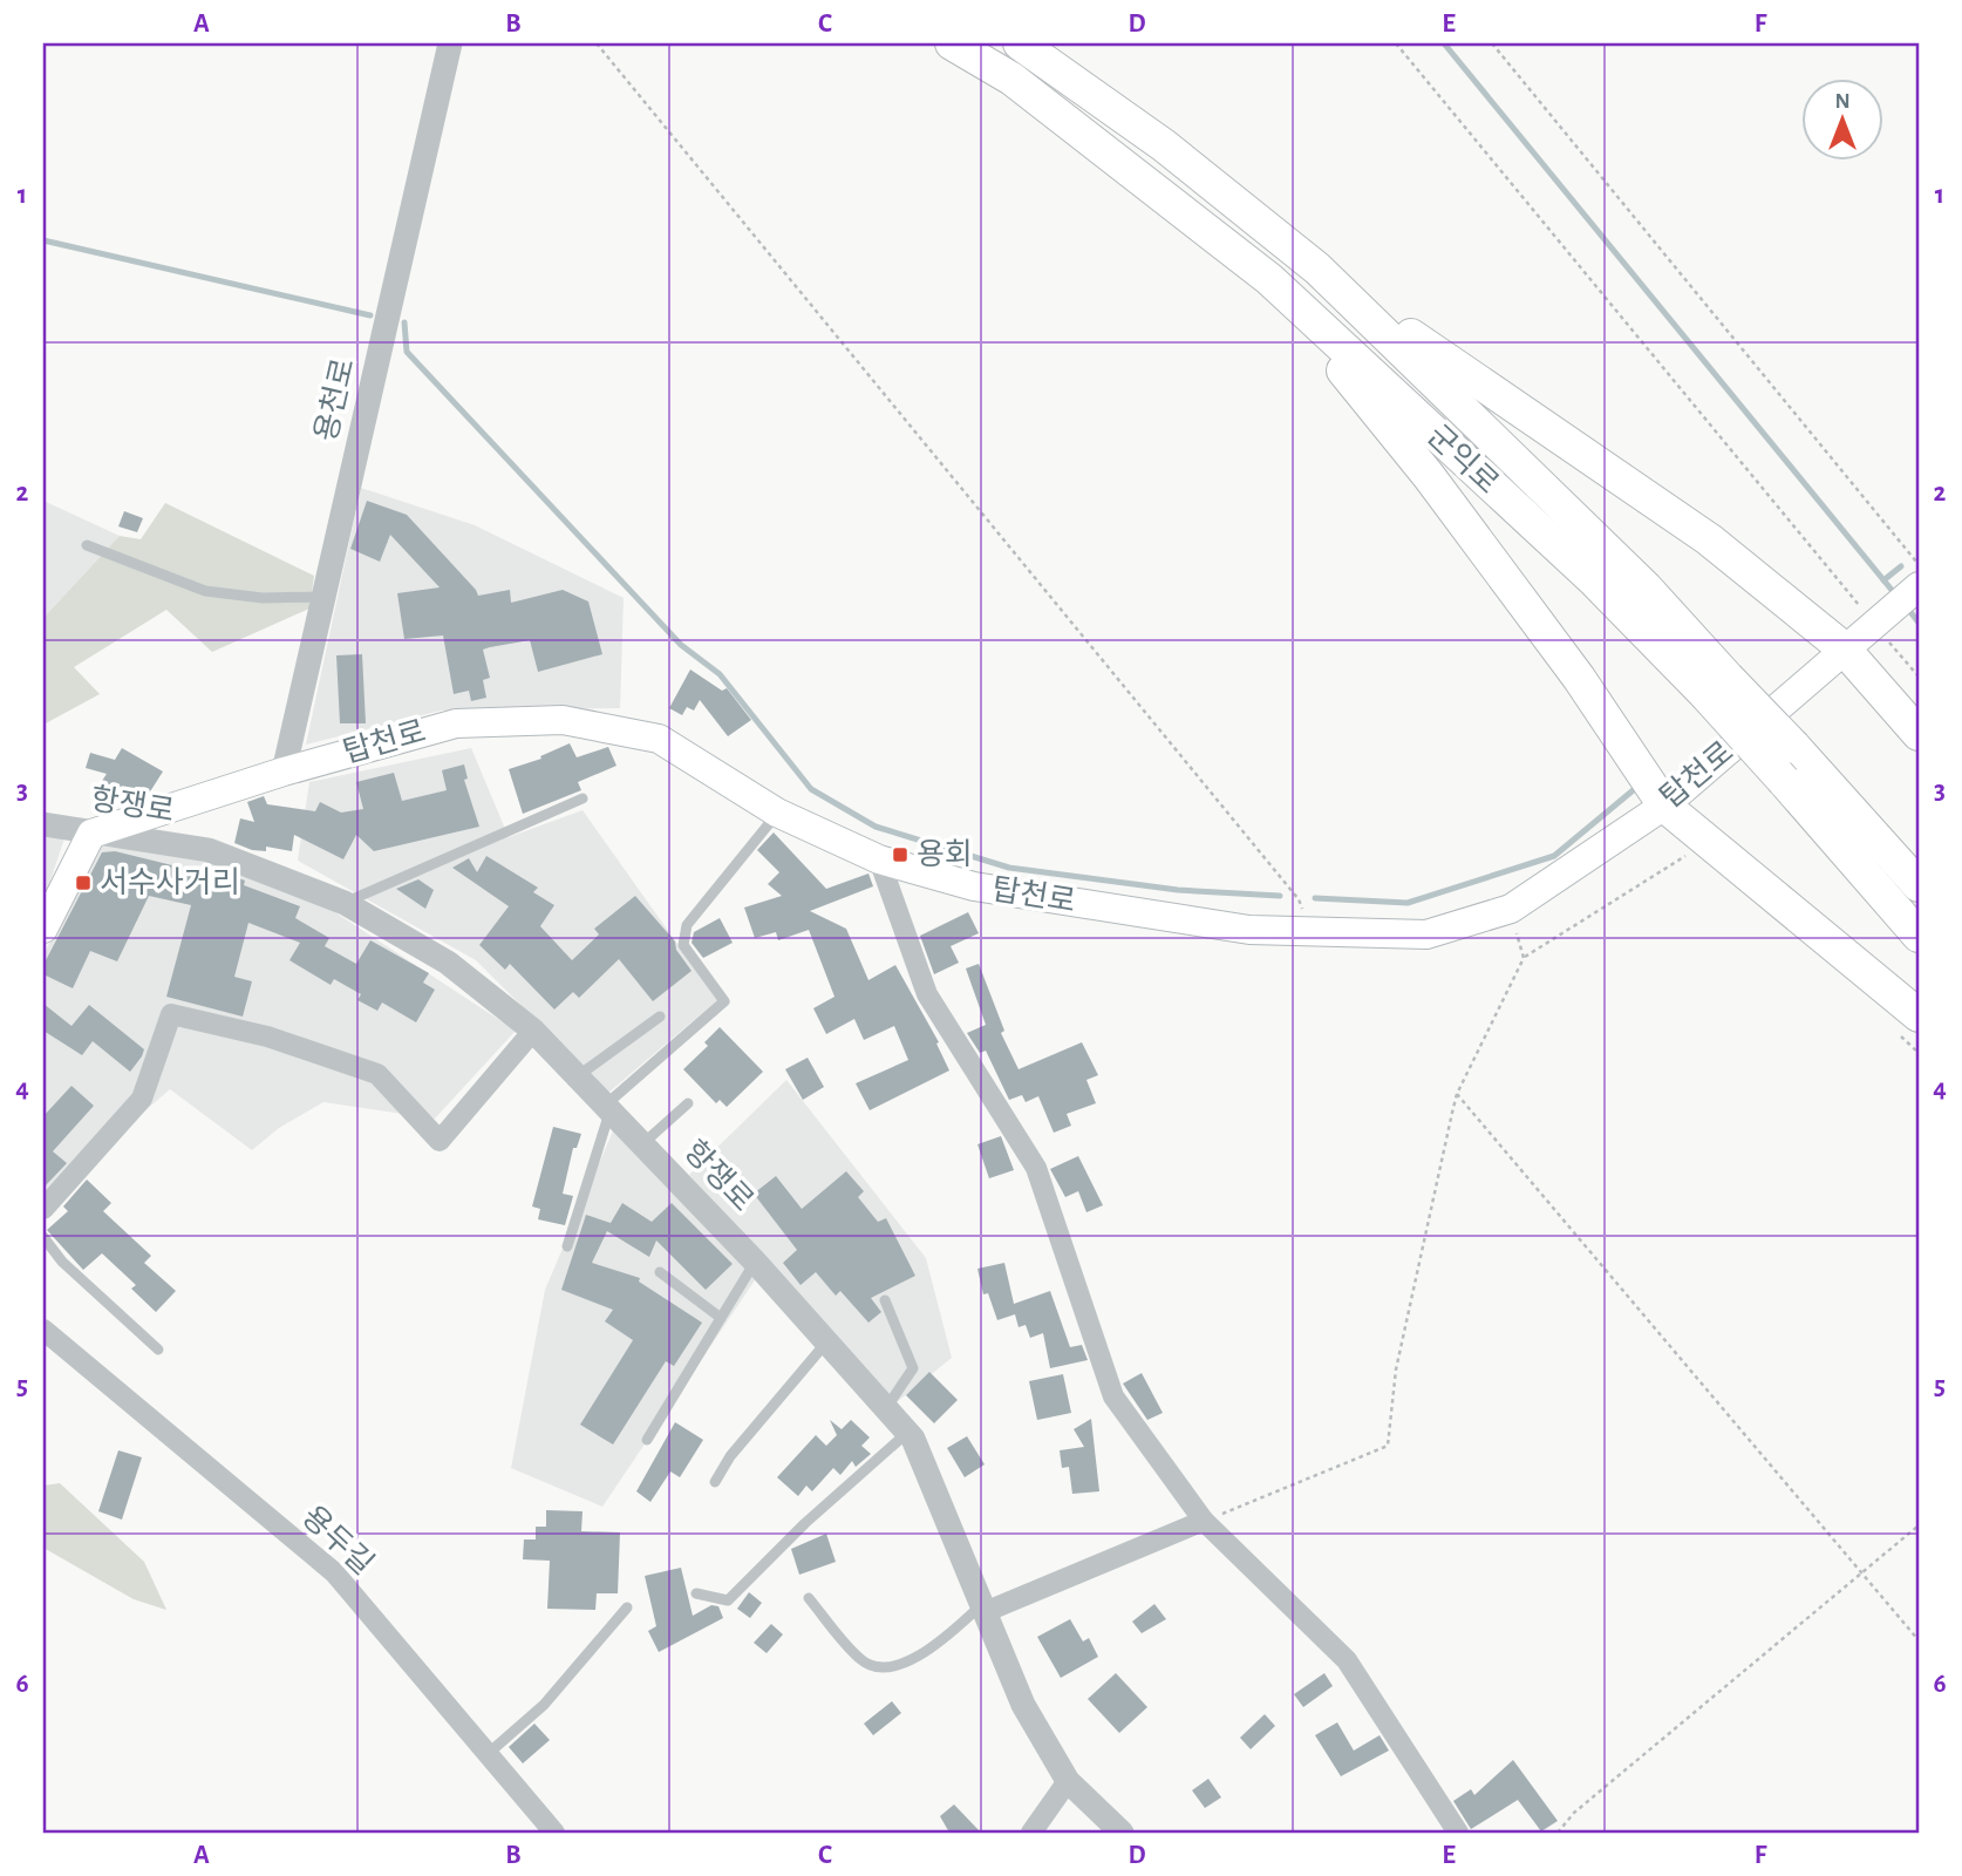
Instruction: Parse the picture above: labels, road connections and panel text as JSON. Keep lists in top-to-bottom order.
{
  "streets": {
    "highway": ["군익로"],
    "main road": ["탑천로"],
    "street": ["용천로", "항쟁로", "용두길"]
  },
  "crossings": [
    ["용천로", "탑천로"],
    ["탑천로", "항쟁로"]
  ],
  "places": {
    "transit": ["용회", "서수사거리"]
  },
  "north": "top",
  "grid": {
    "columns": [
      "A",
      "B",
      "C",
      "D",
      "E",
      "F"
    ],
    "rows": [
      "1",
      "2",
      "3",
      "4",
      "5",
      "6"
    ]
  }
}
